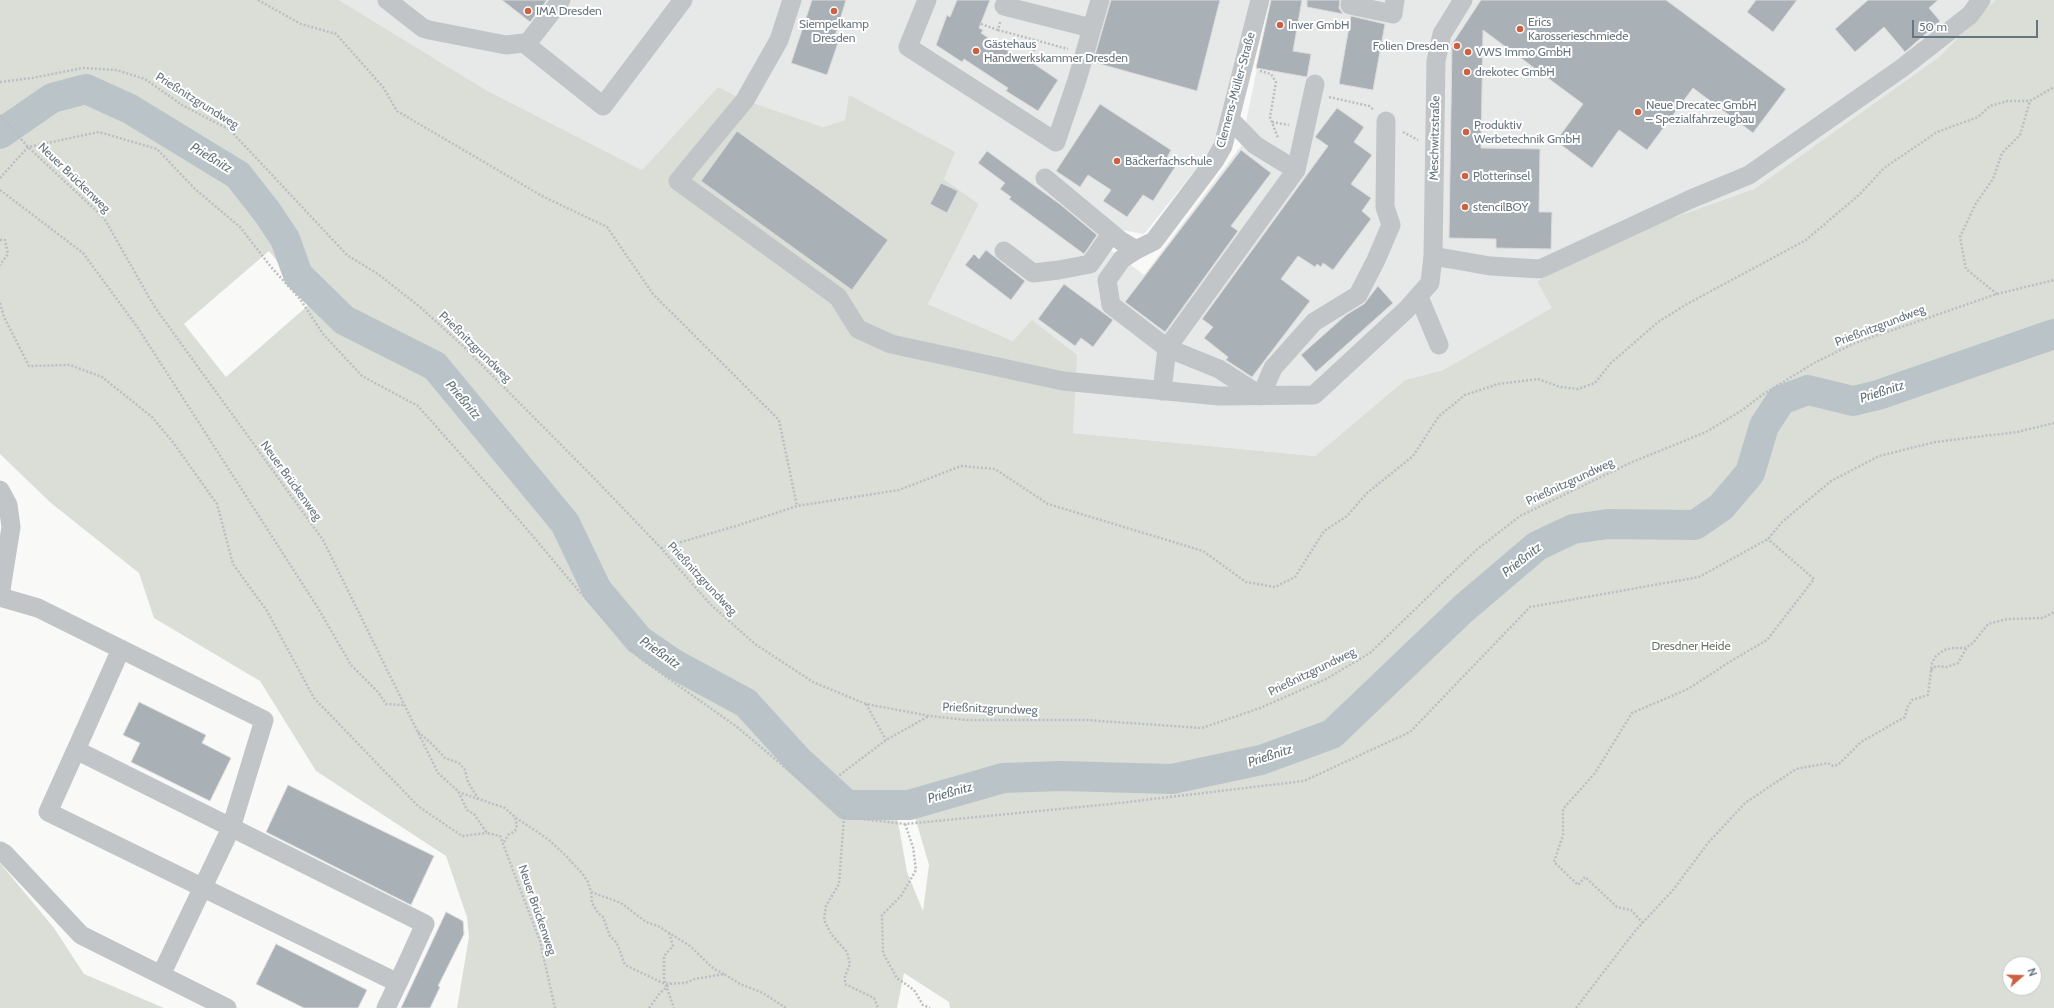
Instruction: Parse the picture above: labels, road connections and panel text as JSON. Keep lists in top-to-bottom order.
{
  "streets": {
    "street": ["Clemens-Müller-Straße", "Meschwitzstraße"],
    "path": ["Prießnitzgrundweg", "Neuer Brückenweg"]
  },
  "water": ["Prießnitz"],
  "parks": ["Dresdner Heide"],
  "places": [
    "IMA Dresden",
    "Siempelkamp Dresden",
    "Inver GmbH",
    "Erics Karosserieschmiede",
    "Folien Dresden",
    "Gästehaus Handwerkskammer Dresden",
    "VWS Immo GmbH",
    "drekotec GmbH",
    "Neue Drecatec GmbH – Spezialfahrzeugbau",
    "Produktiv Werbetechnik GmbH",
    "Bäckerfachschule",
    "Plotterinsel",
    "stencilBOY"
  ],
  "scale_bar": "50 m",
  "north": "right"
}
